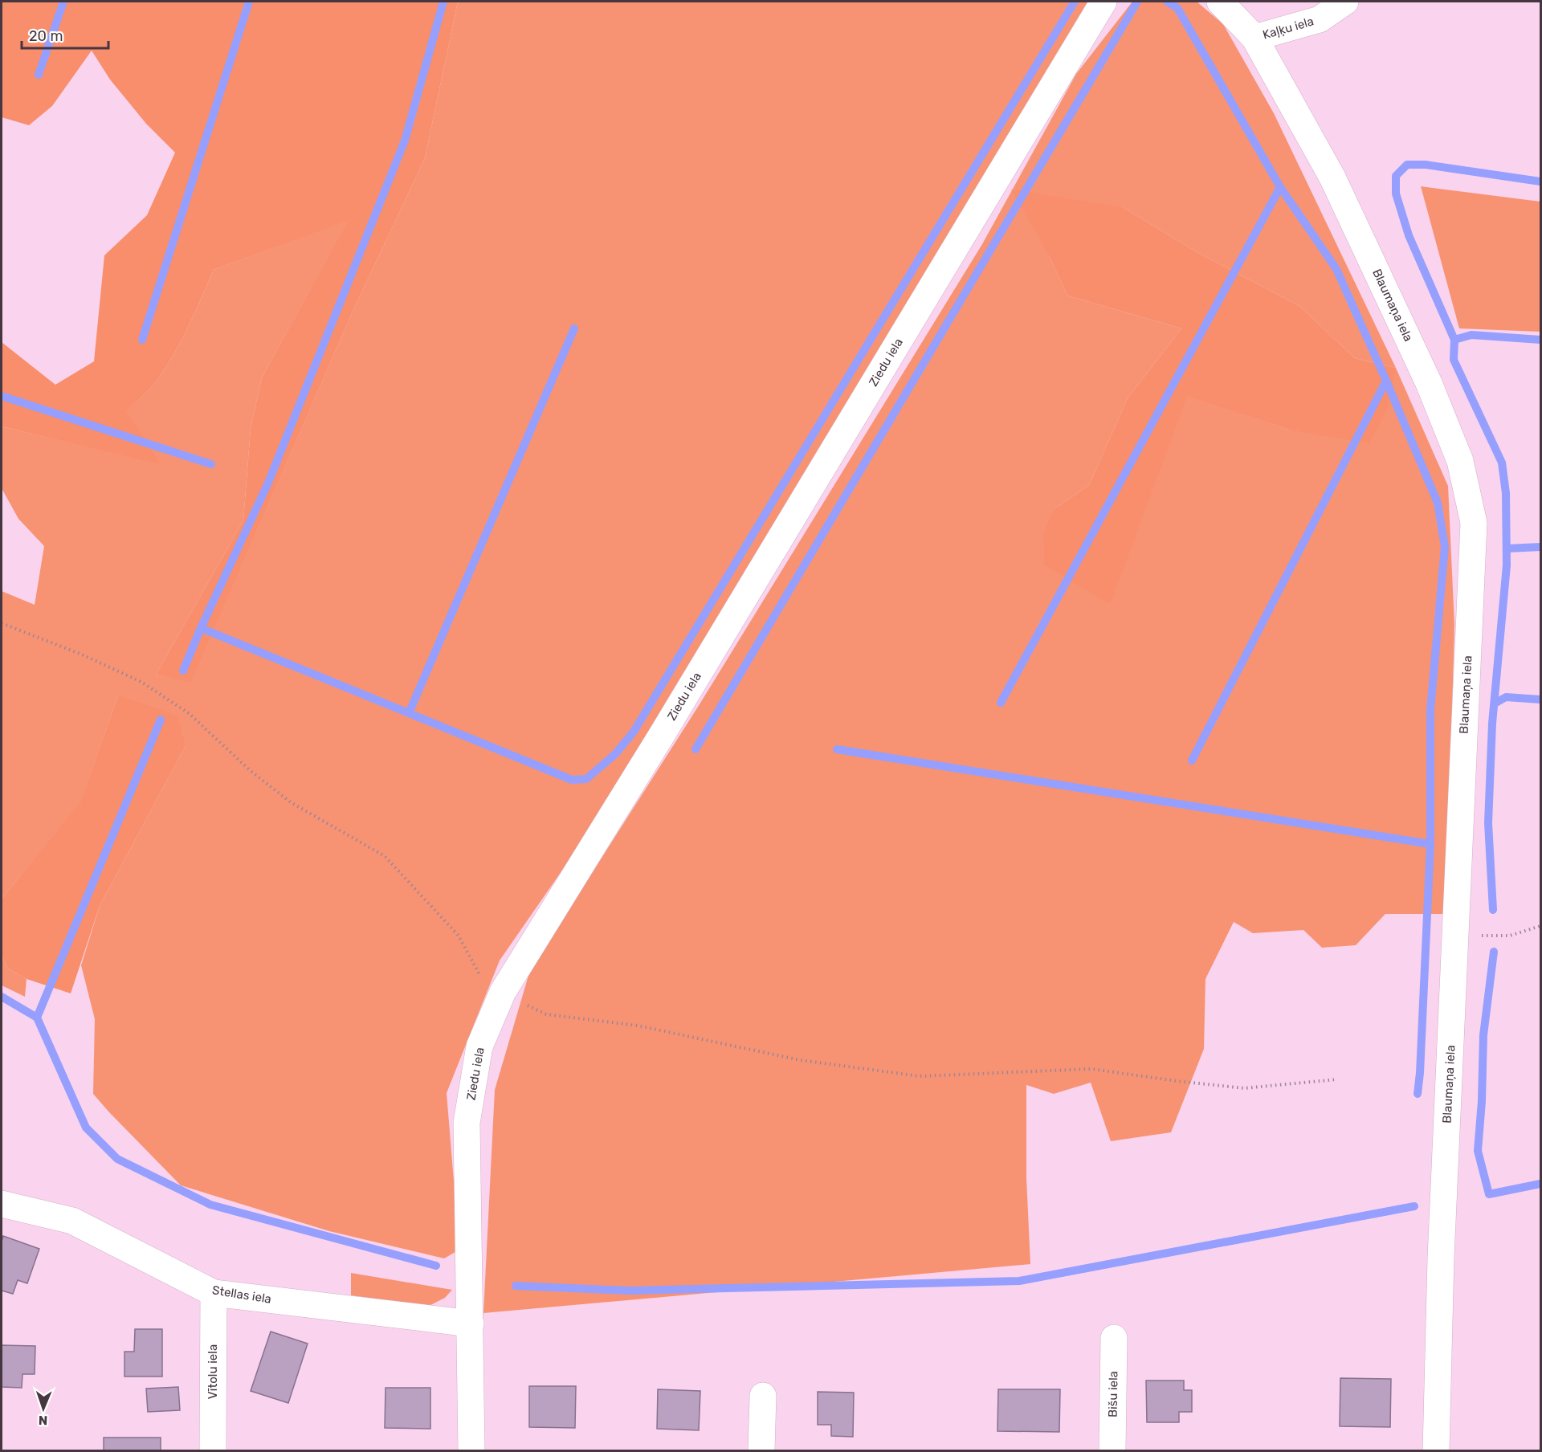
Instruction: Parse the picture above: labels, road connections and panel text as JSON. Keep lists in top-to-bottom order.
{
  "streets": {
    "street": [
      "Kaļķu iela",
      "Blaumaņa iela",
      "Ziedu iela",
      "Stellas iela",
      "Vītolu iela",
      "Bišu iela"
    ]
  },
  "crossings": [
    ["Kaļķu iela", "Blaumaņa iela"],
    ["Ziedu iela", "Stellas iela"],
    ["Stellas iela", "Vītolu iela"]
  ],
  "scale_bar": "20 m",
  "north": "bottom"
}
